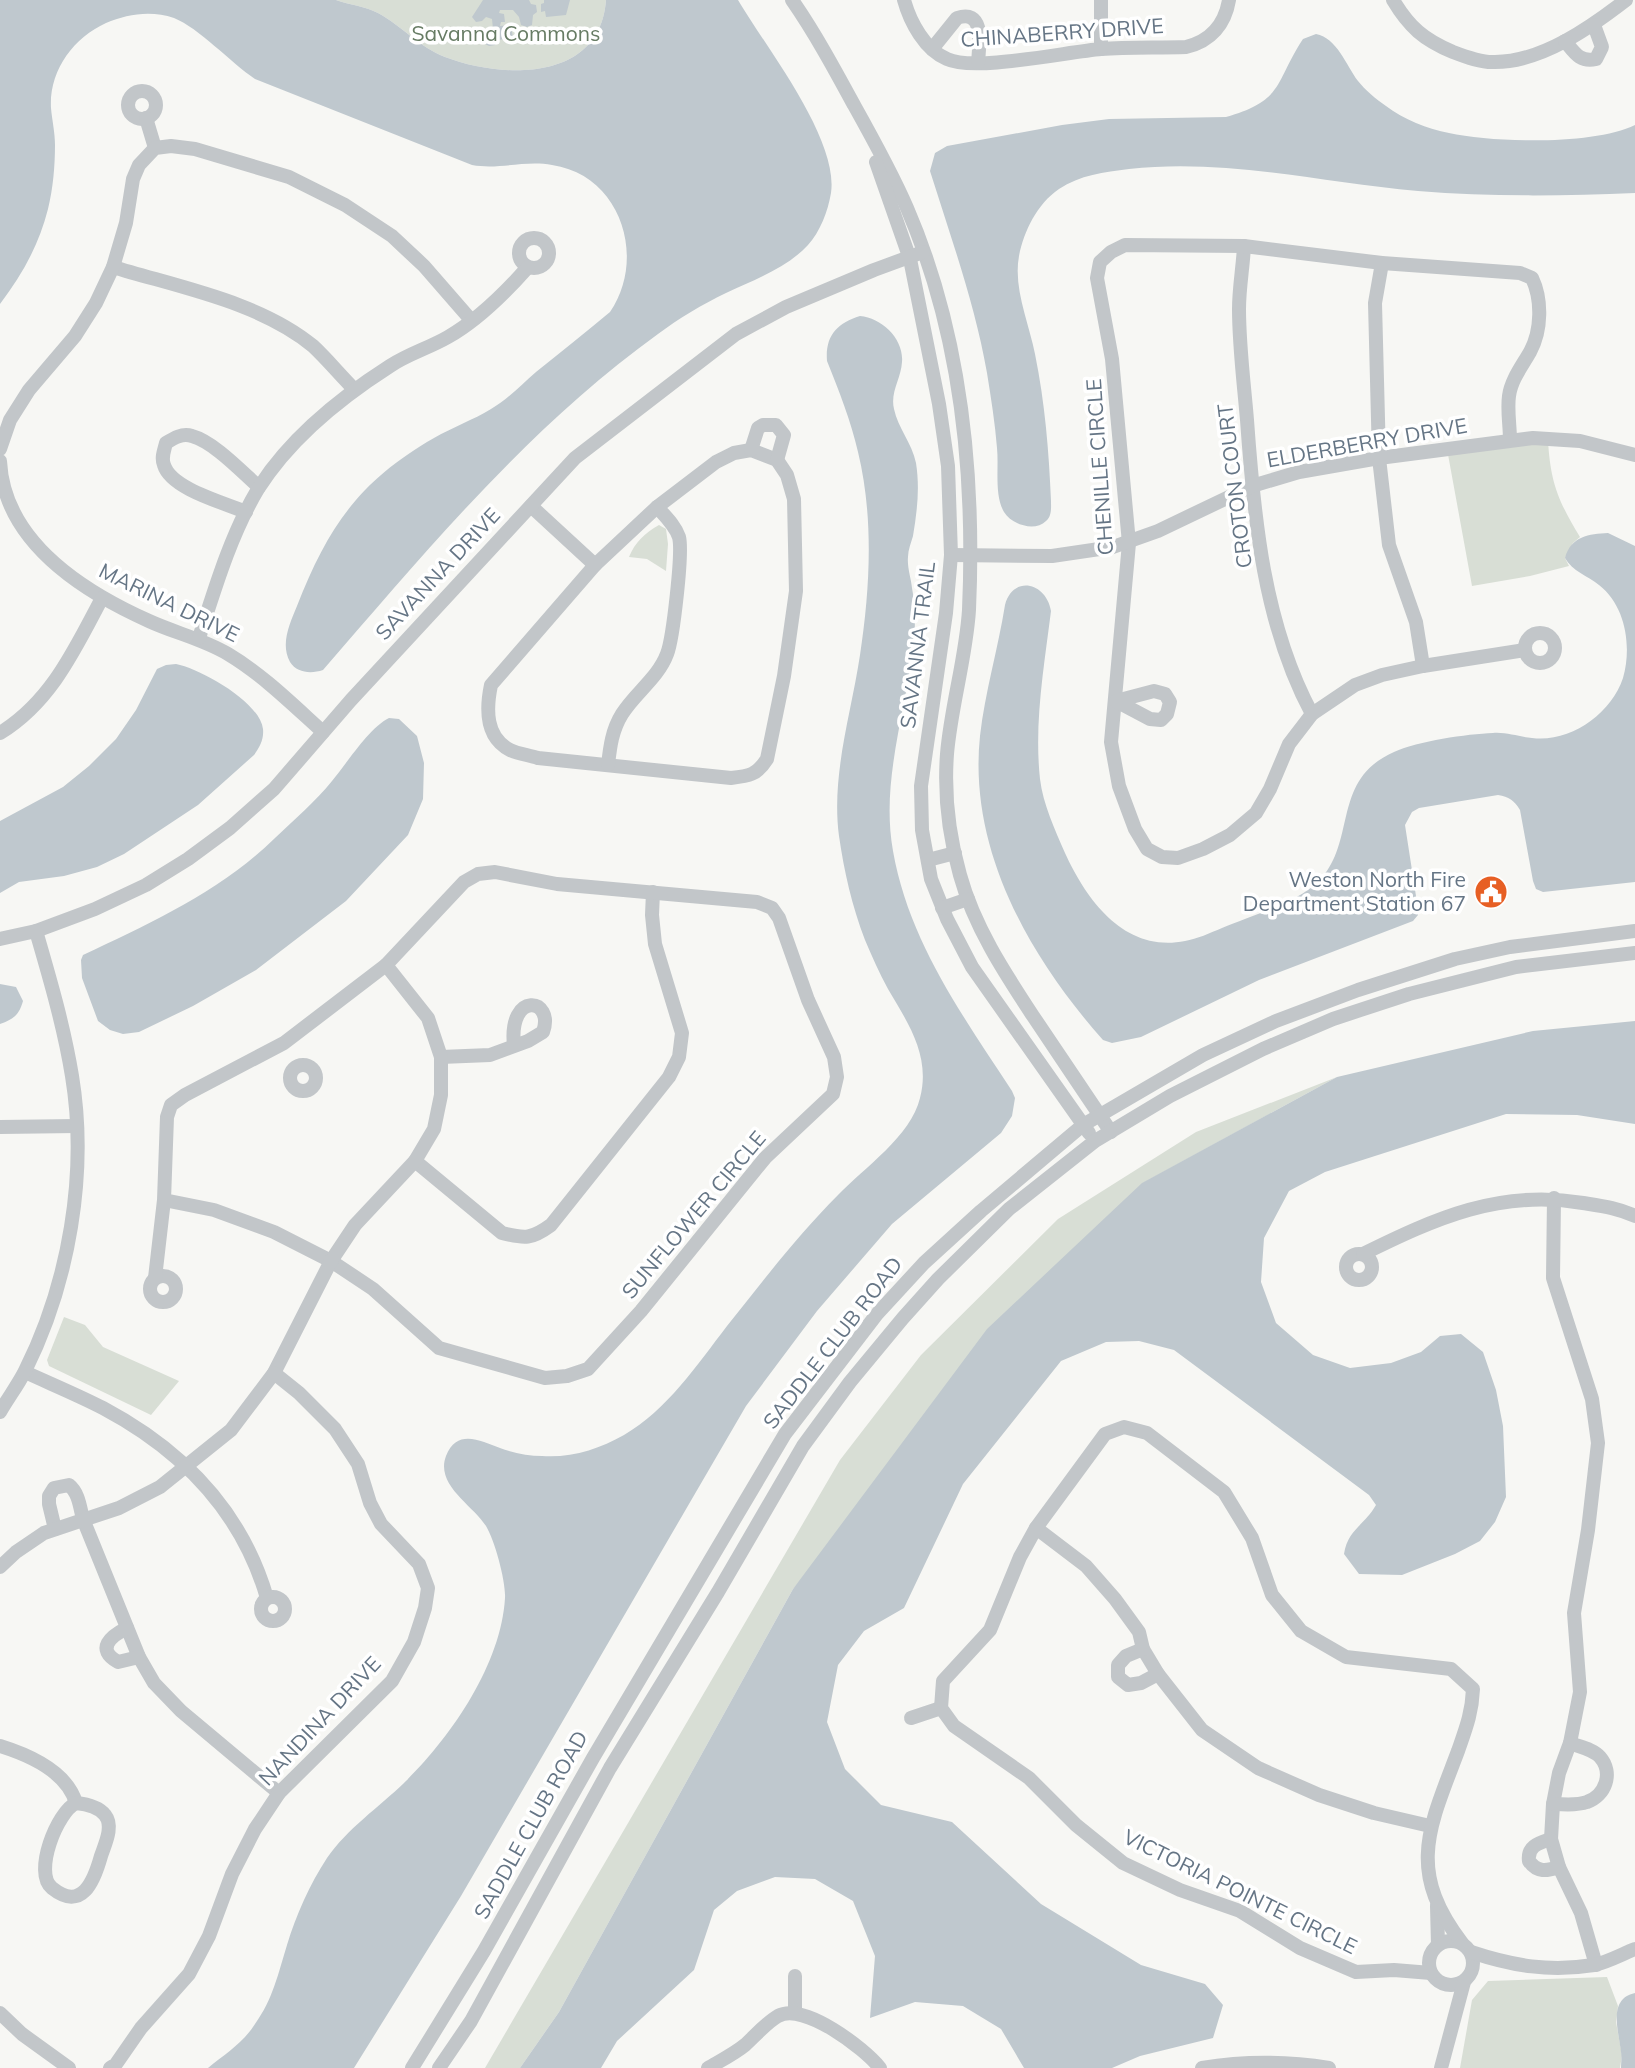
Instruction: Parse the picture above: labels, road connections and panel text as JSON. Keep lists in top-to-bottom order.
{
  "streets": {
    "street": [
      "CHINABERRY DRIVE",
      "ELDERBERRY DRIVE",
      "CHENILLE CIRCLE",
      "CROTON COURT",
      "SAVANNA DRIVE",
      "MARINA DRIVE",
      "SAVANNA TRAIL",
      "SUNFLOWER CIRCLE",
      "SADDLE CLUB ROAD",
      "NANDINA DRIVE",
      "VICTORIA POINTE CIRCLE"
    ]
  },
  "crossings": [
    ["ELDERBERRY DRIVE", "CHENILLE CIRCLE"],
    ["ELDERBERRY DRIVE", "CROTON COURT"],
    ["ELDERBERRY DRIVE", "SAVANNA TRAIL"],
    ["CHENILLE CIRCLE", "CROTON COURT"],
    ["SAVANNA DRIVE", "MARINA DRIVE"],
    ["SAVANNA DRIVE", "SAVANNA TRAIL"],
    ["SAVANNA TRAIL", "SADDLE CLUB ROAD"]
  ],
  "parks": ["Savanna Commons"],
  "places": {
    "public building": ["Weston North Fire Department Station 67"]
  }
}
